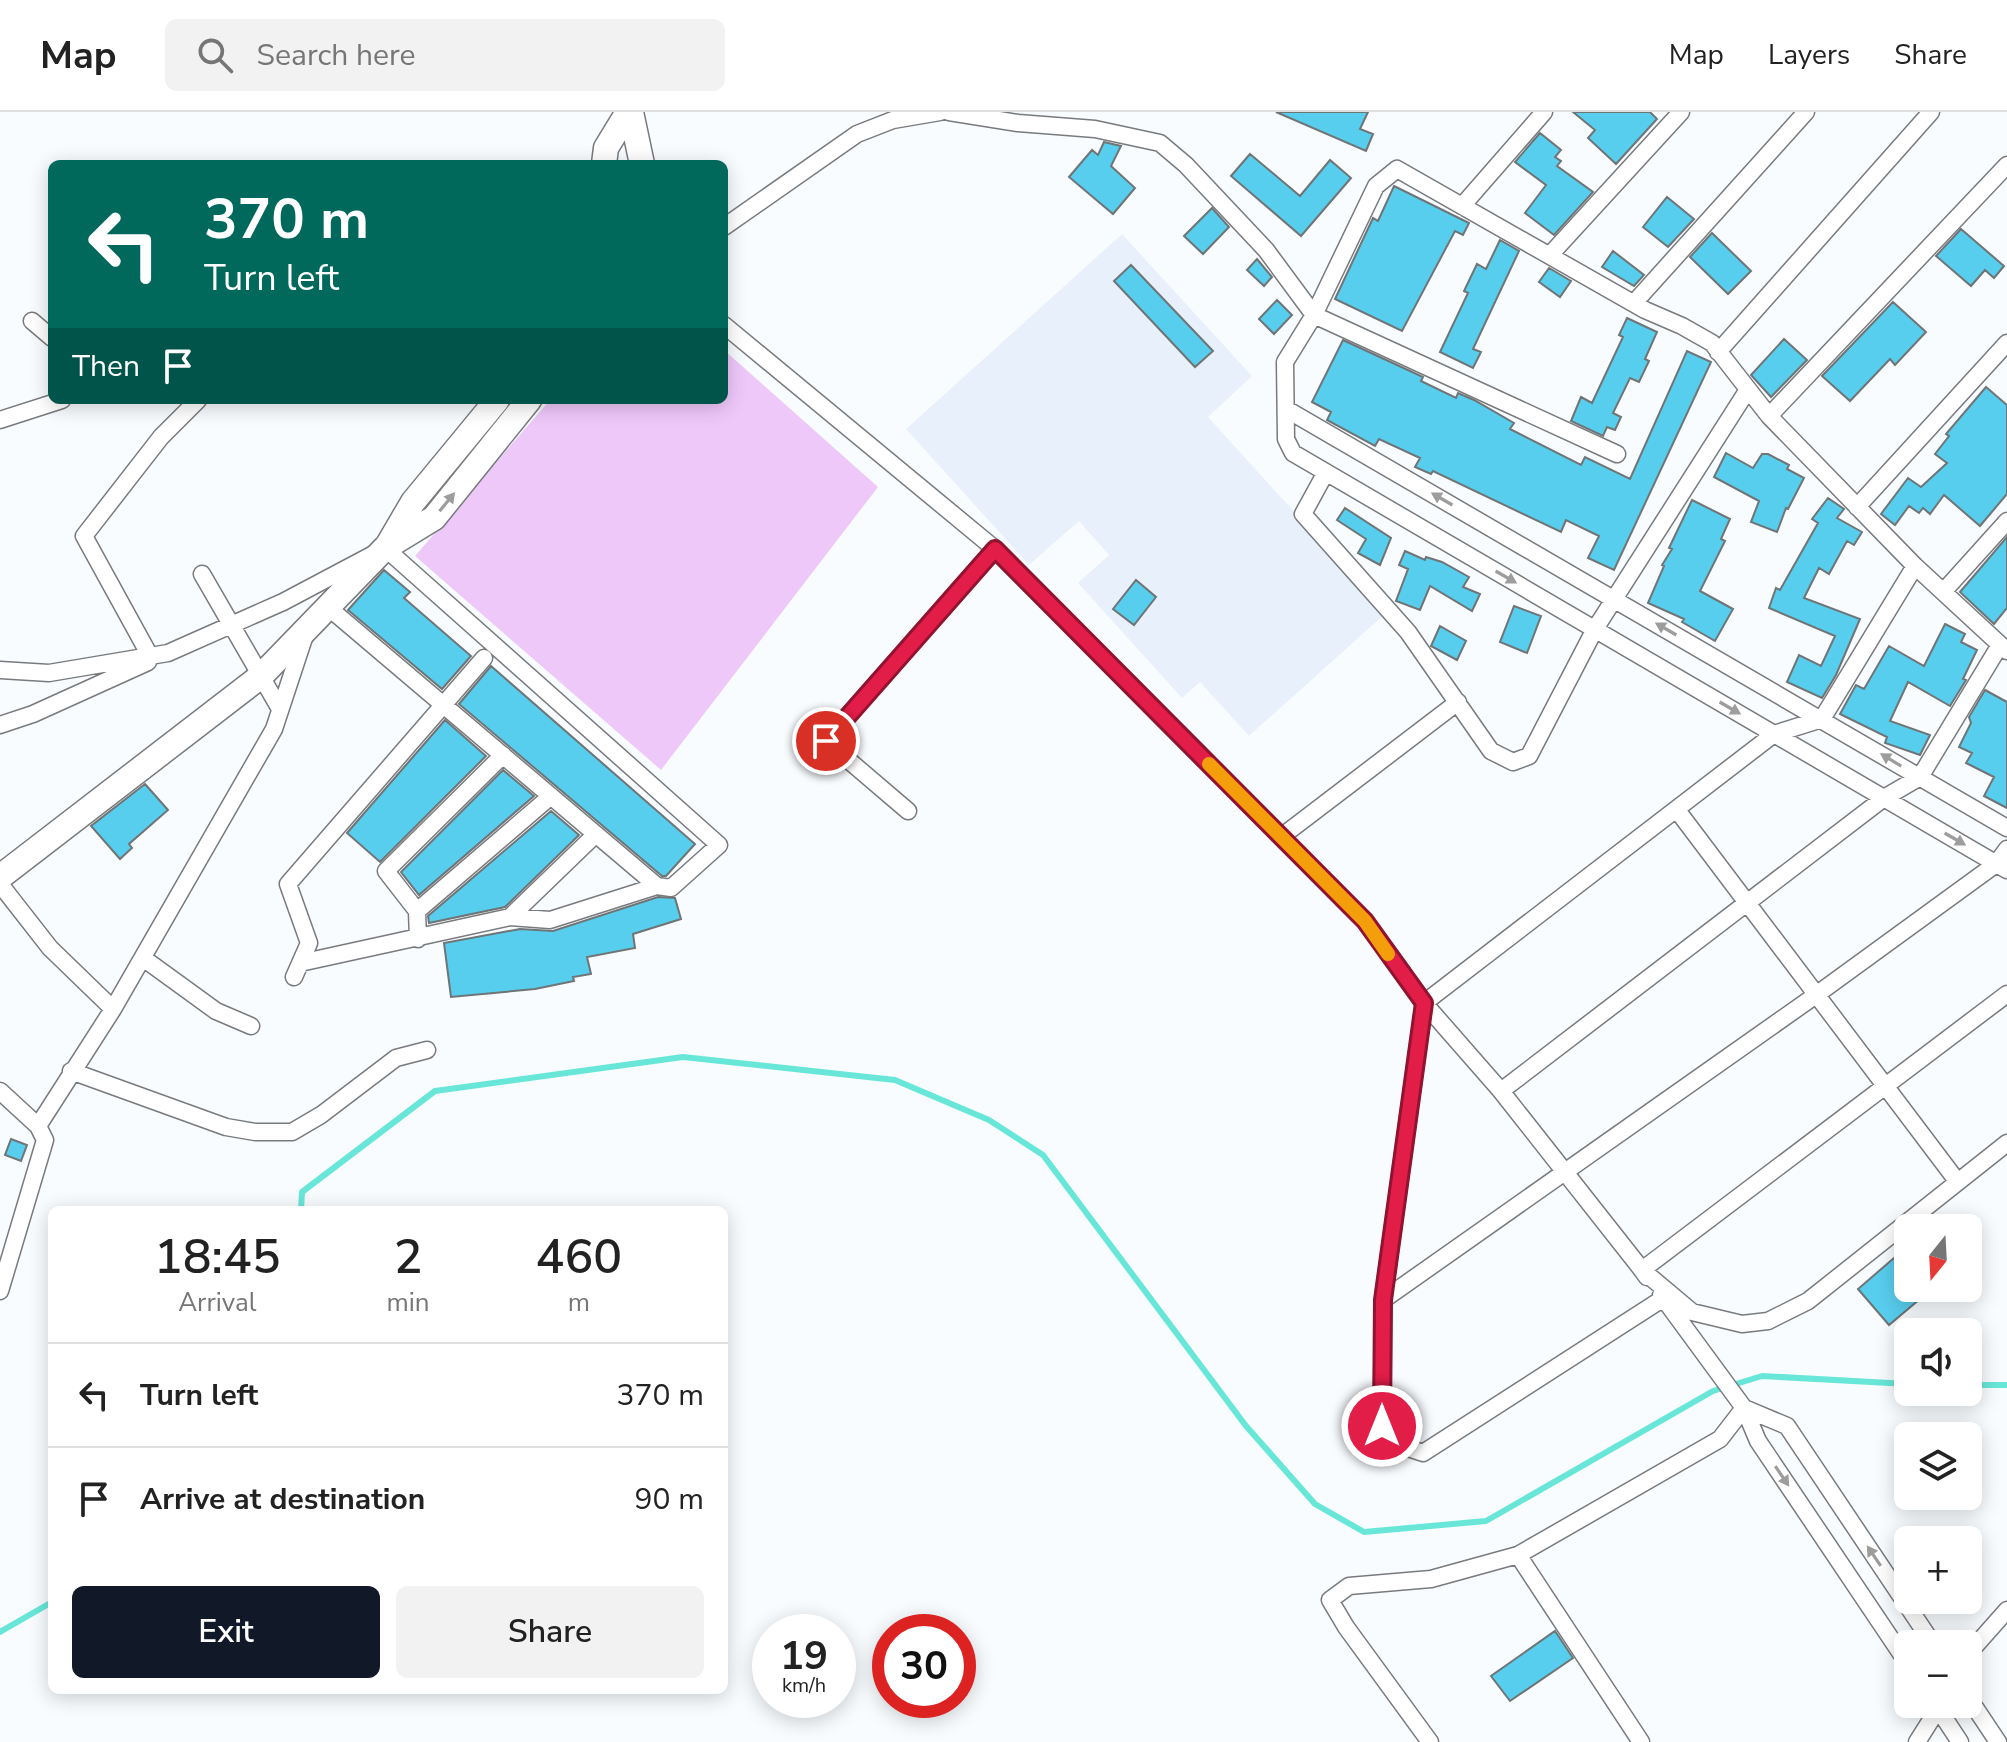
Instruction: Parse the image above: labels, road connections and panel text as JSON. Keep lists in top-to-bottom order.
{
  "north": "bottom",
  "page": {
    "header": "Map",
    "search": "Search here",
    "nav": ["Map", "Layers", "Share"],
    "turn": ["370 m", "Turn left"],
    "then": "Then",
    "eta": [
      "18:45",
      "Arrival",
      "2",
      "min",
      "460",
      "m"
    ],
    "map_buttons": ["+", "−"],
    "list": [
      {
        "name": "Turn left",
        "value": "370 m"
      },
      {
        "name": "Arrive at destination",
        "value": "90 m"
      }
    ],
    "buttons": ["Exit", "Share"],
    "speed": "19 km/h",
    "limit": "30"
  }
}
